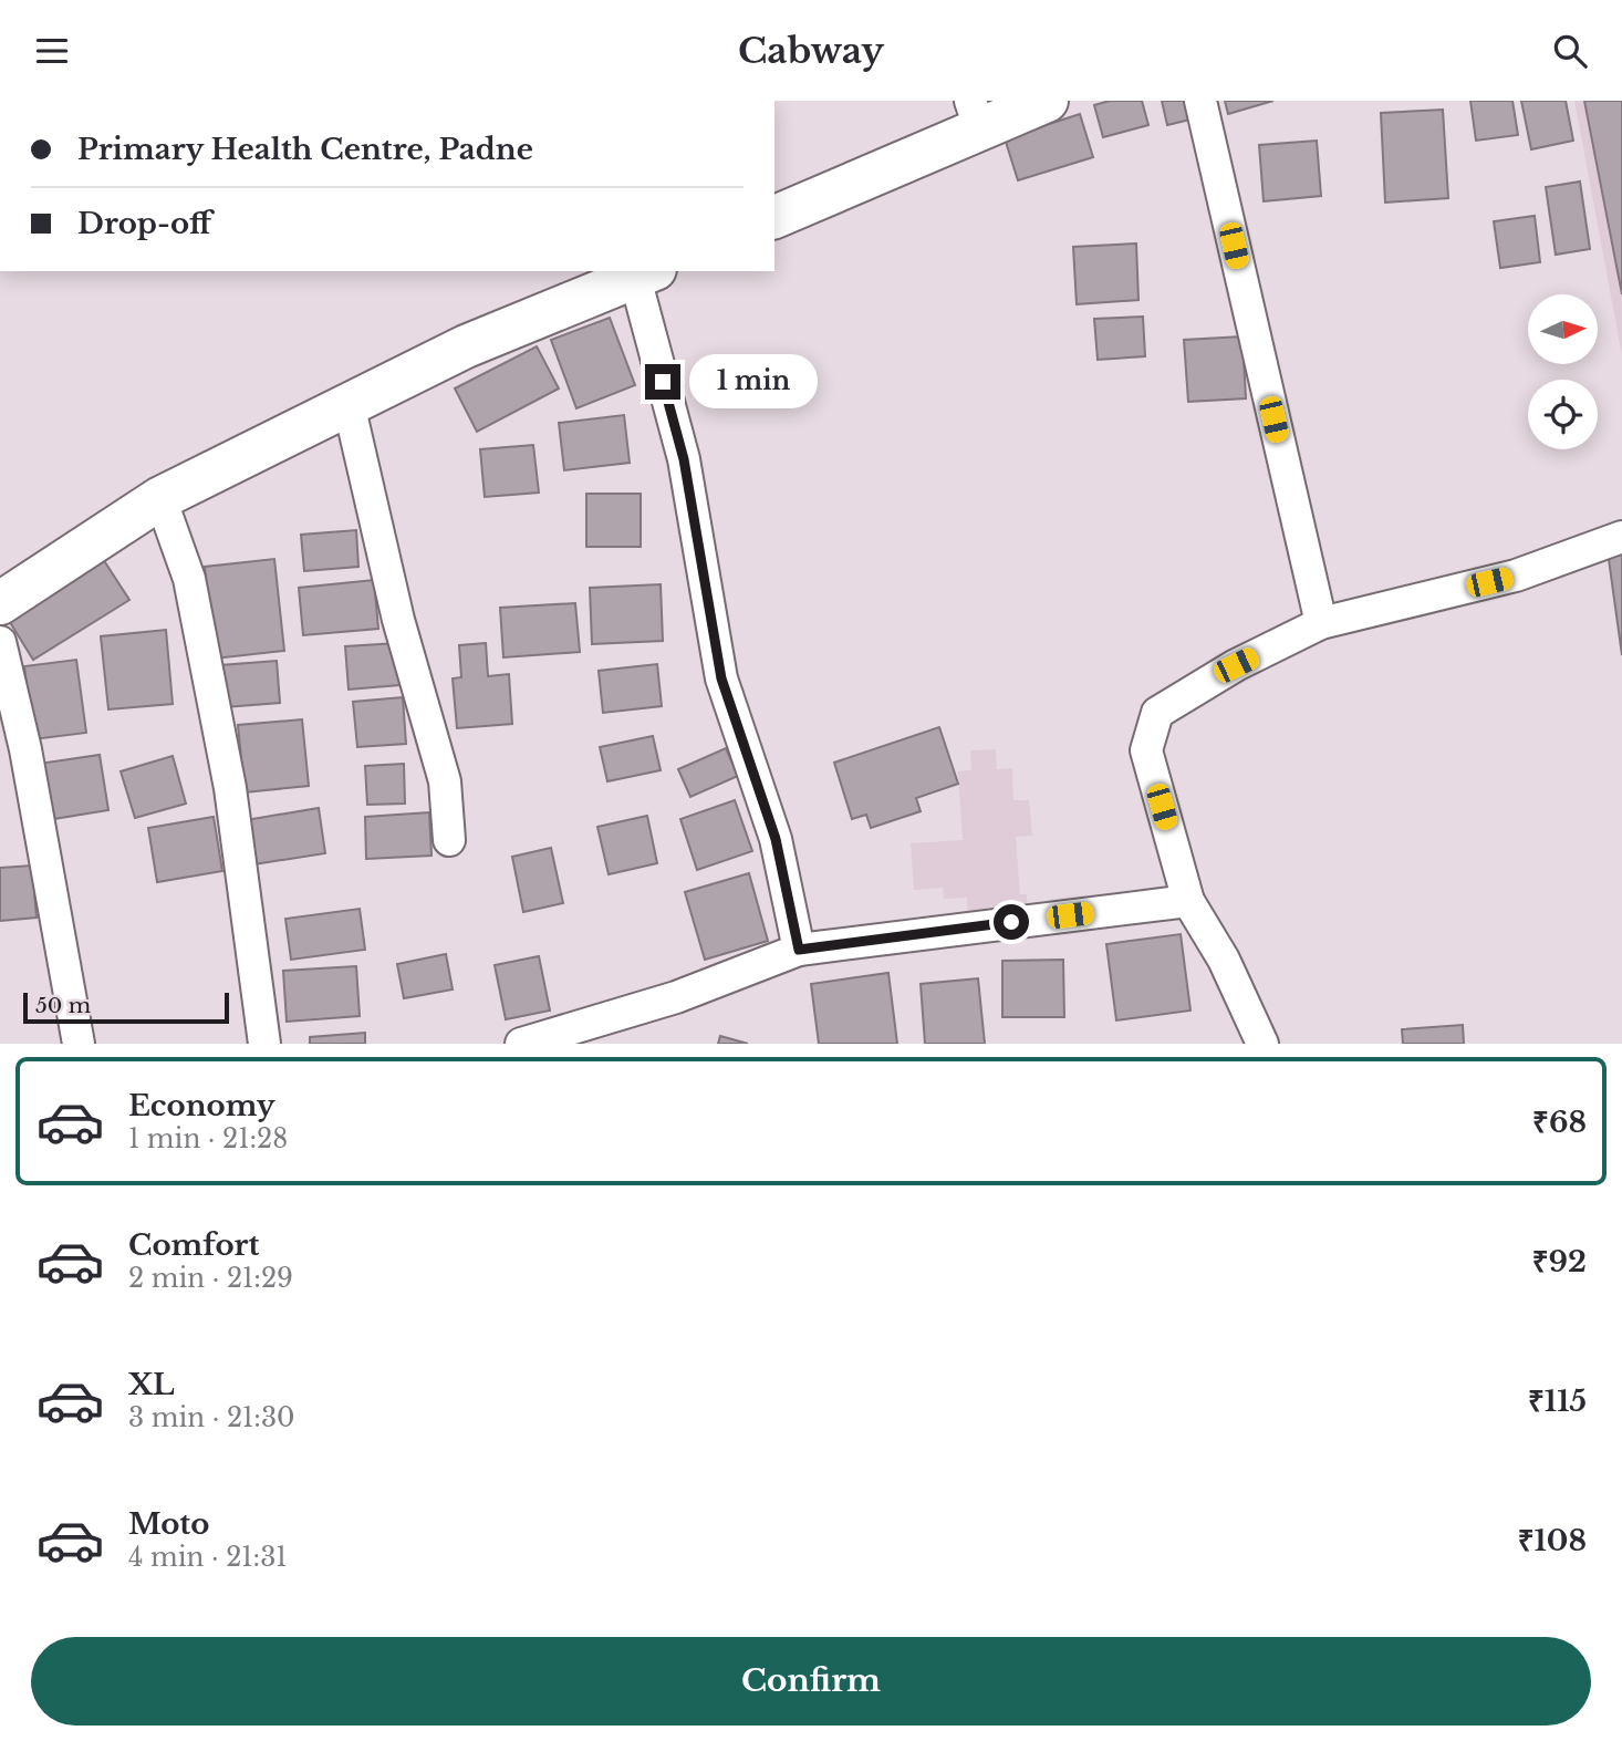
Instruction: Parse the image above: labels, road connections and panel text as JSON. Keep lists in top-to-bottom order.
{
  "scale_bar": "50 m",
  "north": "right",
  "page": {
    "header": "Cabway",
    "banner": ["Primary Health Centre, Padne", "Drop-off"],
    "bubble": "1 min",
    "scale": "50 m",
    "list": [
      {
        "name": "Economy",
        "note": "1 min · 21:28",
        "value": "₹68"
      },
      {
        "name": "Comfort",
        "note": "2 min · 21:29",
        "value": "₹92"
      },
      {
        "name": "XL",
        "note": "3 min · 21:30",
        "value": "₹115"
      },
      {
        "name": "Moto",
        "note": "4 min · 21:31",
        "value": "₹108"
      }
    ],
    "buttons": "Confirm"
  }
}
